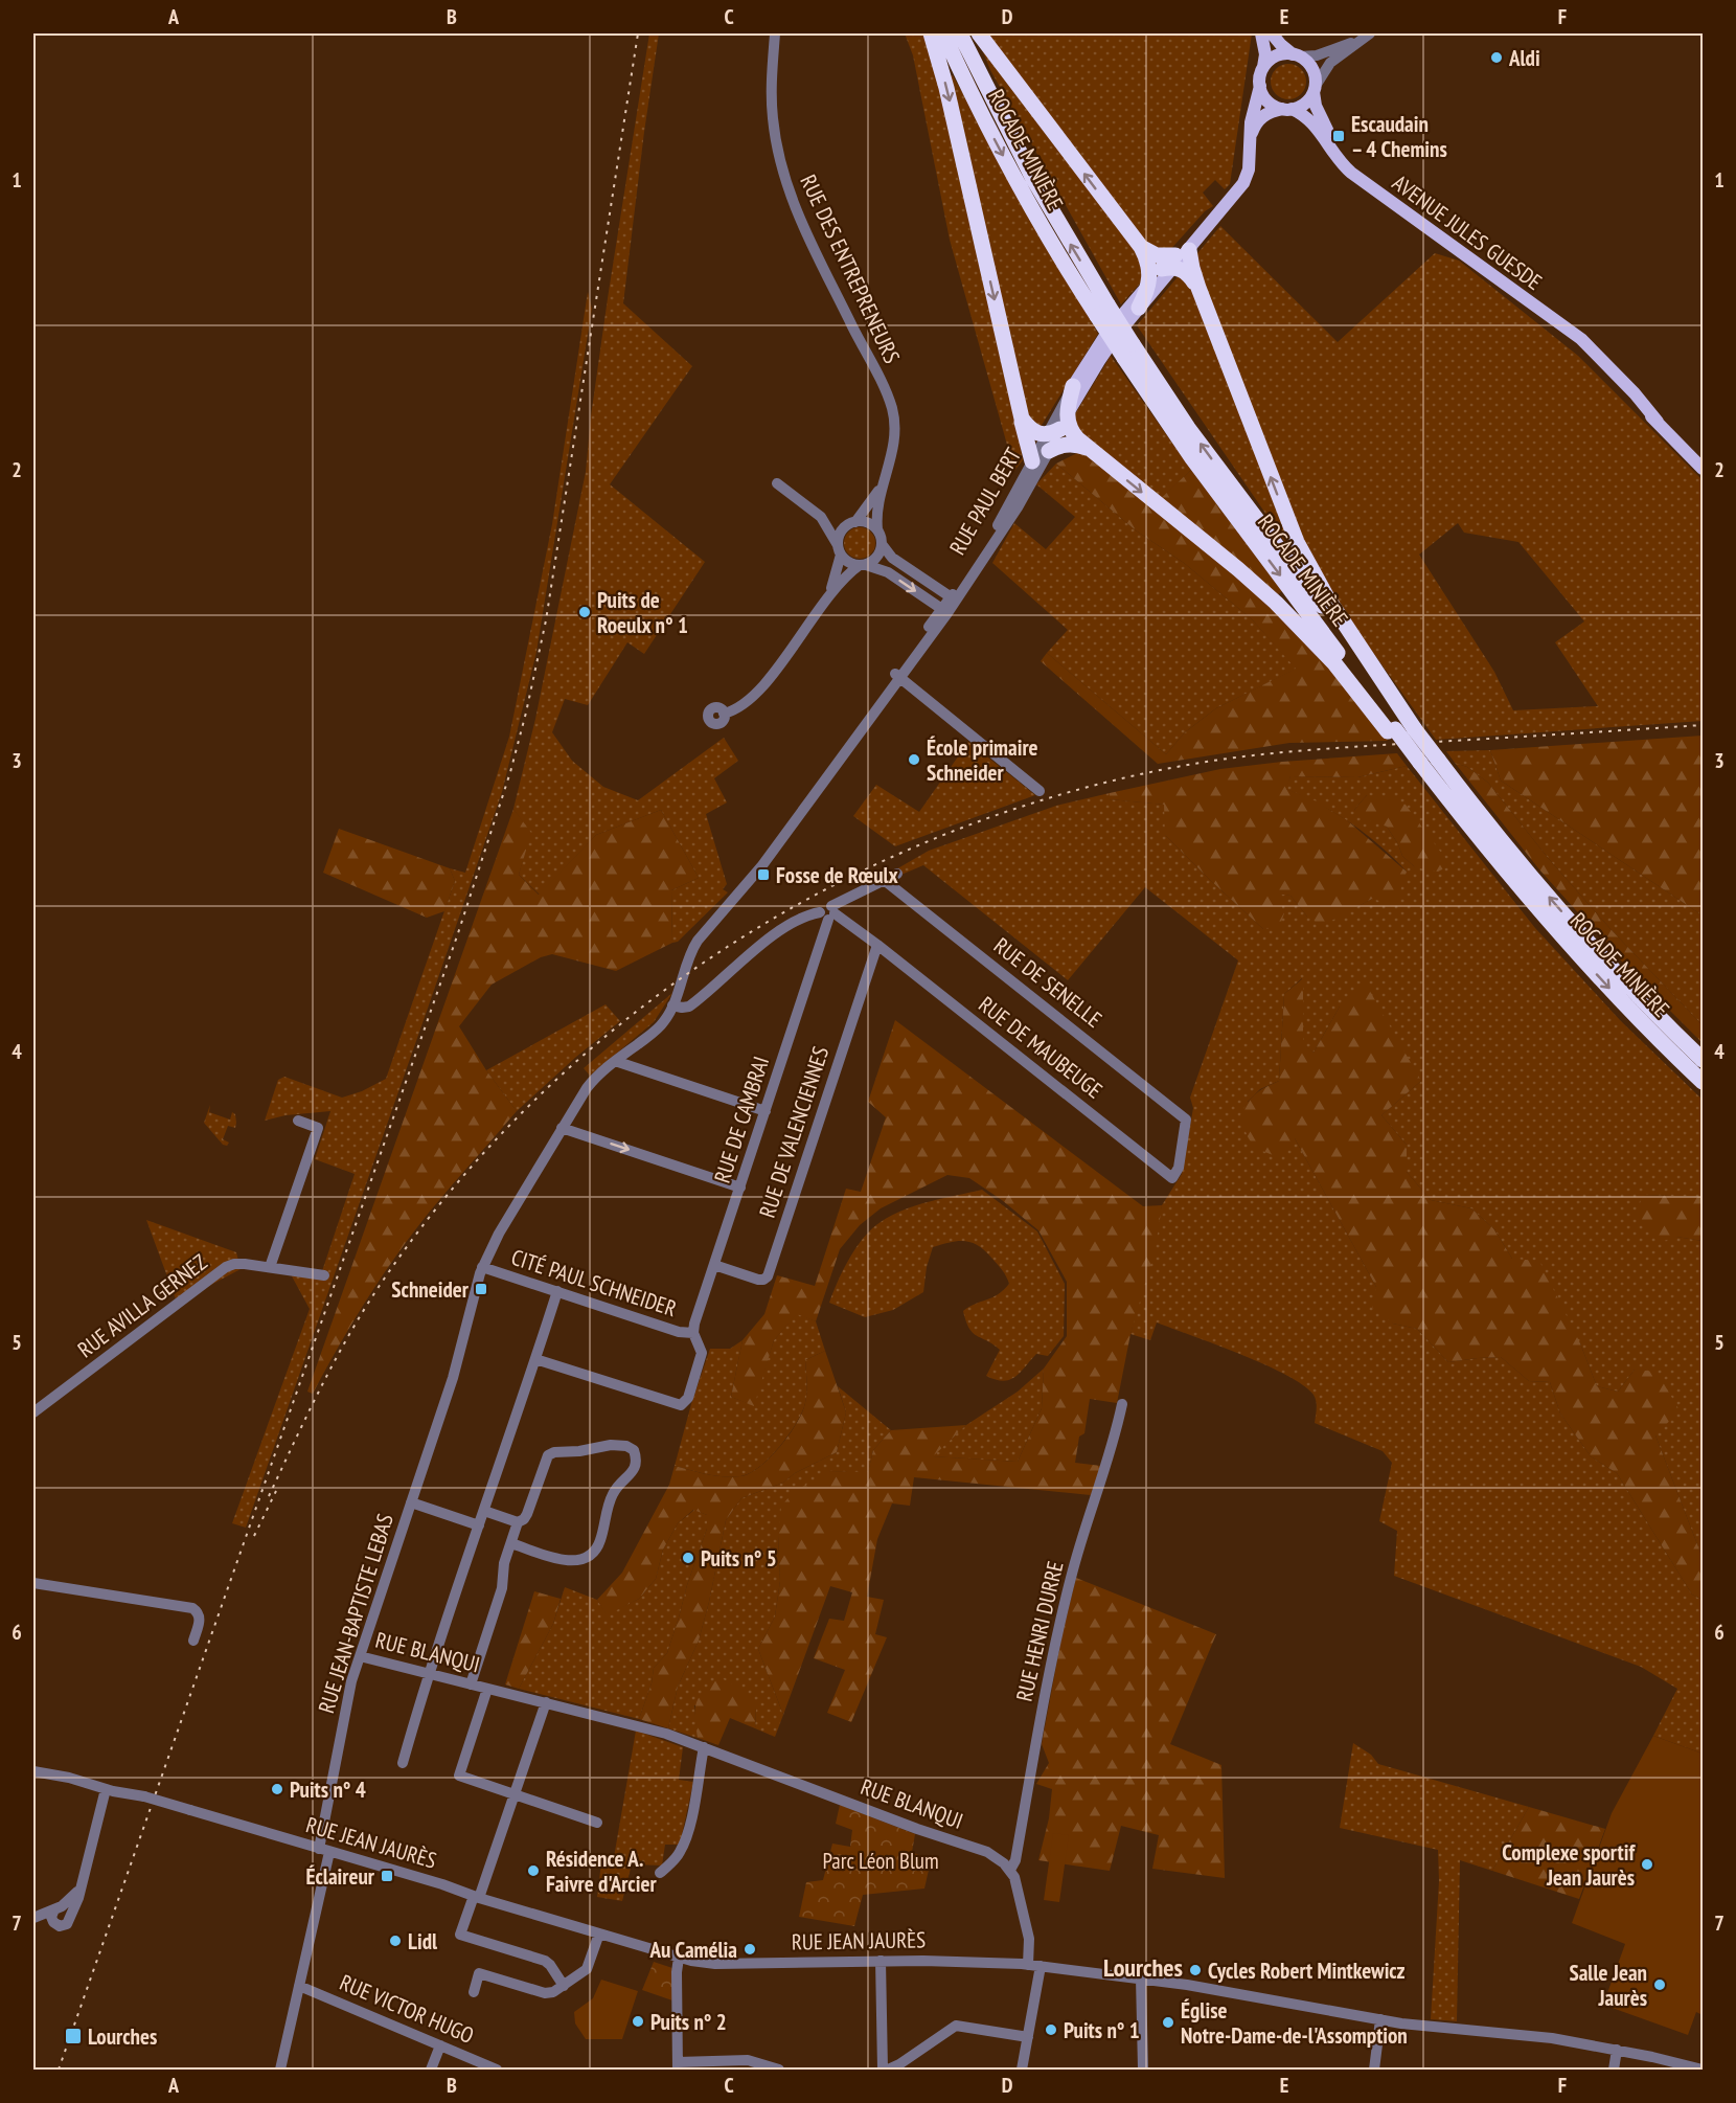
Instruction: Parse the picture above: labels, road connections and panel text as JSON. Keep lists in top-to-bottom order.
{
  "streets": {
    "highway": ["ROCADE MINIÈRE"],
    "main road": ["AVENUE JULES GUESDE", "RUE PAUL BERT"],
    "street": [
      "RUE DES ENTREPRENEURS",
      "RUE DE SENELLE",
      "RUE DE MAUBEUGE",
      "RUE DE CAMBRAI",
      "RUE DE VALENCIENNES",
      "CITÉ PAUL SCHNEIDER",
      "RUE AVILLA GERNEZ",
      "RUE JEAN-BAPTISTE LEBAS",
      "RUE HENRI DURRE",
      "RUE BLANQUI",
      "RUE JEAN JAURÈS",
      "RUE VICTOR HUGO"
    ]
  },
  "crossings": [
    ["AVENUE JULES GUESDE", "RUE PAUL BERT"],
    ["RUE PAUL BERT", "CITÉ PAUL SCHNEIDER"],
    ["RUE PAUL BERT", "RUE JEAN-BAPTISTE LEBAS"],
    ["RUE DE SENELLE", "RUE DE MAUBEUGE"],
    ["RUE DE MAUBEUGE", "RUE DE CAMBRAI"],
    ["RUE DE MAUBEUGE", "RUE DE VALENCIENNES"],
    ["RUE DE CAMBRAI", "RUE DE VALENCIENNES"],
    ["RUE DE CAMBRAI", "CITÉ PAUL SCHNEIDER"],
    ["CITÉ PAUL SCHNEIDER", "RUE JEAN-BAPTISTE LEBAS"],
    ["RUE JEAN-BAPTISTE LEBAS", "RUE BLANQUI"],
    ["RUE JEAN-BAPTISTE LEBAS", "RUE JEAN JAURÈS"],
    ["RUE JEAN-BAPTISTE LEBAS", "RUE VICTOR HUGO"],
    ["RUE HENRI DURRE", "RUE BLANQUI"]
  ],
  "districts": ["Lourches"],
  "parks": ["Parc Léon Blum"],
  "places": {
    "other": [
      "Aldi",
      "Puits de Roeulx n° 1",
      "École primaire Schneider",
      "Puits n° 5",
      "Puits n° 4",
      "Complexe sportif Jean Jaurès",
      "Résidence A. Faivre d'Arcier",
      "Lidl",
      "Au Camélia",
      "Cycles Robert Mintkewicz",
      "Salle Jean Jaurès",
      "Puits n° 2",
      "Église Notre-Dame-de-l'Assomption",
      "Puits n° 1"
    ],
    "transit": [
      "Escaudain – 4 Chemins",
      "Fosse de Rœulx",
      "Schneider",
      "Éclaireur",
      "Lourches"
    ]
  },
  "grid": {
    "columns": [
      "A",
      "B",
      "C",
      "D",
      "E",
      "F"
    ],
    "rows": [
      "1",
      "2",
      "3",
      "4",
      "5",
      "6",
      "7"
    ]
  }
}
